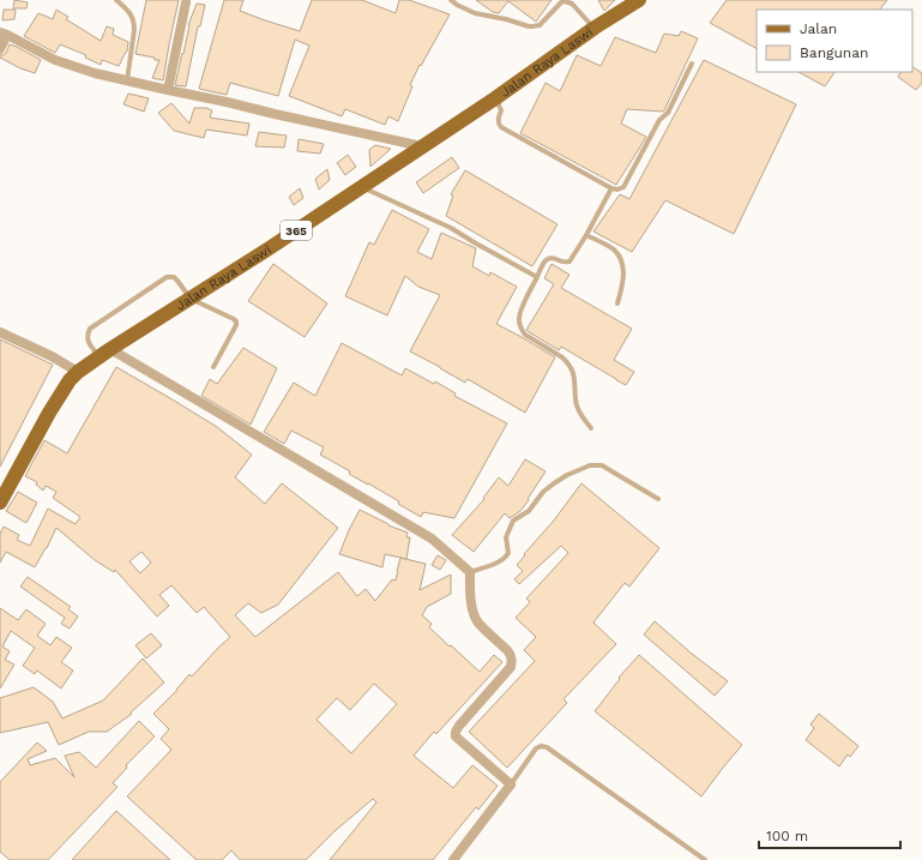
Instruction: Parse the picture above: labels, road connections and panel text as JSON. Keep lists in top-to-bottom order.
{
  "streets": {
    "main road": ["Jalan Raya Laswi", "365"]
  },
  "legend": ["Jalan", "Bangunan"],
  "scale_bar": "100 m"
}
